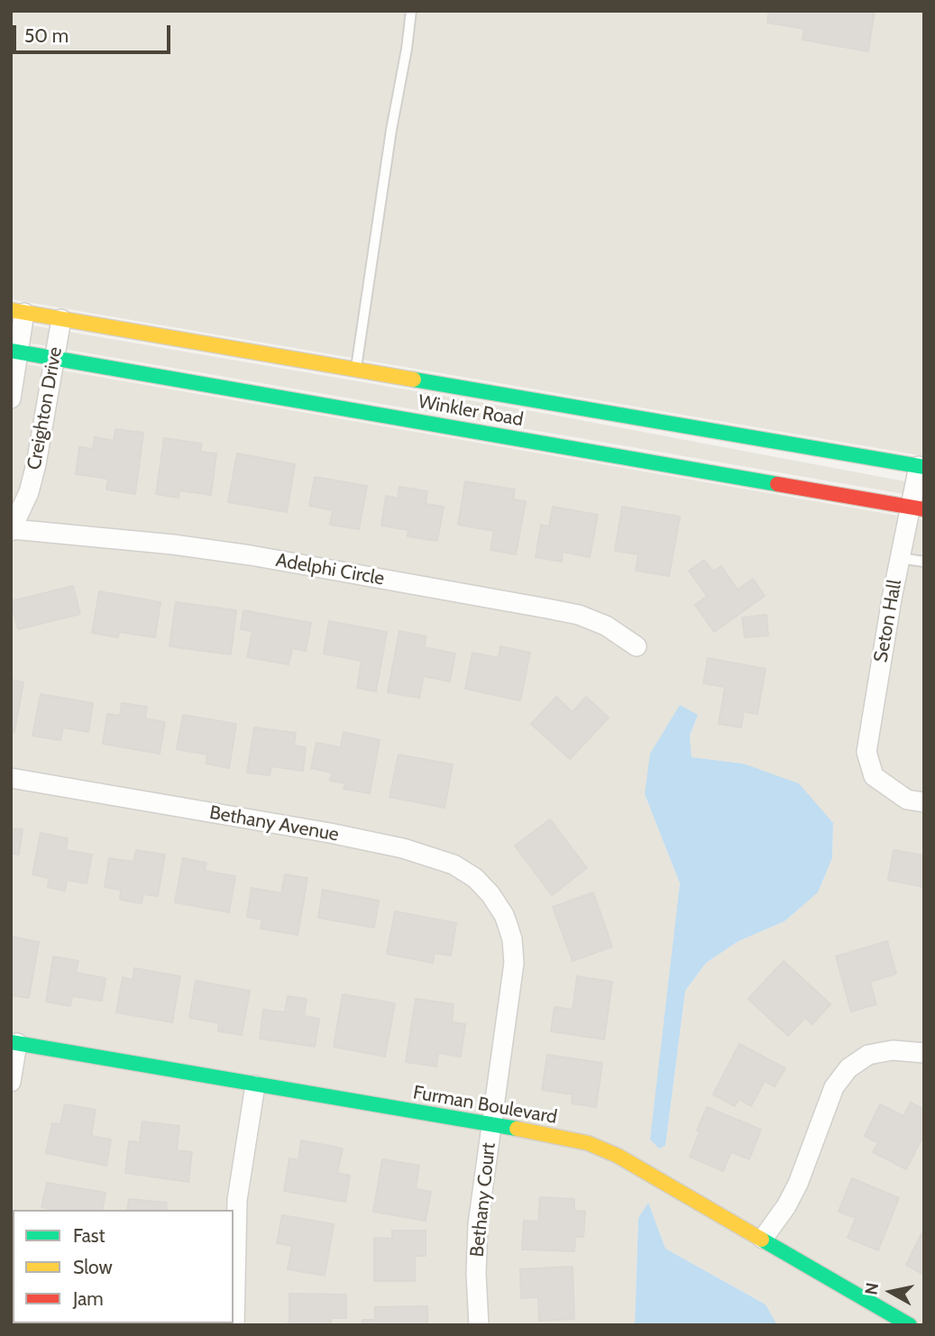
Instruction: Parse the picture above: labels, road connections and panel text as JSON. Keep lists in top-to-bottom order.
{
  "streets": {
    "street": [
      "Creighton Drive",
      "Winkler Road",
      "Adelphi Circle",
      "Seton Hall",
      "Bethany Avenue",
      "Furman Boulevard",
      "Bethany Court"
    ]
  },
  "crossings": [
    ["Creighton Drive", "Winkler Road"],
    ["Creighton Drive", "Adelphi Circle"],
    ["Winkler Road", "Seton Hall"],
    ["Bethany Avenue", "Bethany Court"],
    ["Furman Boulevard", "Bethany Court"]
  ],
  "legend": ["Fast", "Slow", "Jam"],
  "scale_bar": "50 m",
  "north": "left"
}
